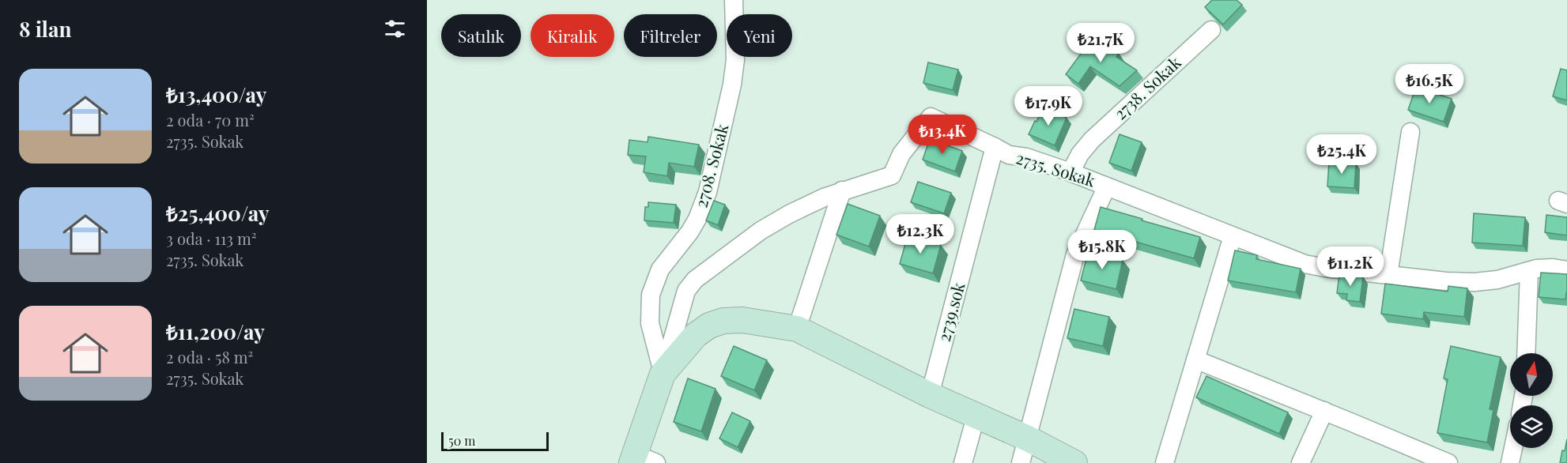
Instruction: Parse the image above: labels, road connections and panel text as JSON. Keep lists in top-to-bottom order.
{
  "streets": {
    "street": [
      "2738. Sokak",
      "2708. Sokak",
      "2735. Sokak",
      "2739.sok"
    ]
  },
  "crossings": [
    ["2738. Sokak", "2735. Sokak"],
    ["2708. Sokak", "2735. Sokak"],
    ["2735. Sokak", "2739.sok"]
  ],
  "scale_bar": "50 m",
  "north": "top",
  "page": {
    "heading": "8 ilan",
    "chip": [
      "Satılık",
      "Kiralık",
      "Filtreler",
      "Yeni"
    ],
    "price": [
      "₺21.7K",
      "₺16.5K",
      "₺17.9K",
      "₺13.4K",
      "₺25.4K",
      "₺12.3K",
      "₺15.8K",
      "₺11.2K"
    ],
    "list": [
      {
        "name": "₺13,400/ay",
        "note": "2 oda · 70 m² · 2735. Sokak"
      },
      {
        "name": "₺25,400/ay",
        "note": "3 oda · 113 m² · 2735. Sokak"
      },
      {
        "name": "₺11,200/ay",
        "note": "2 oda · 58 m² · 2735. Sokak"
      }
    ],
    "scale": "50 m"
  }
}
